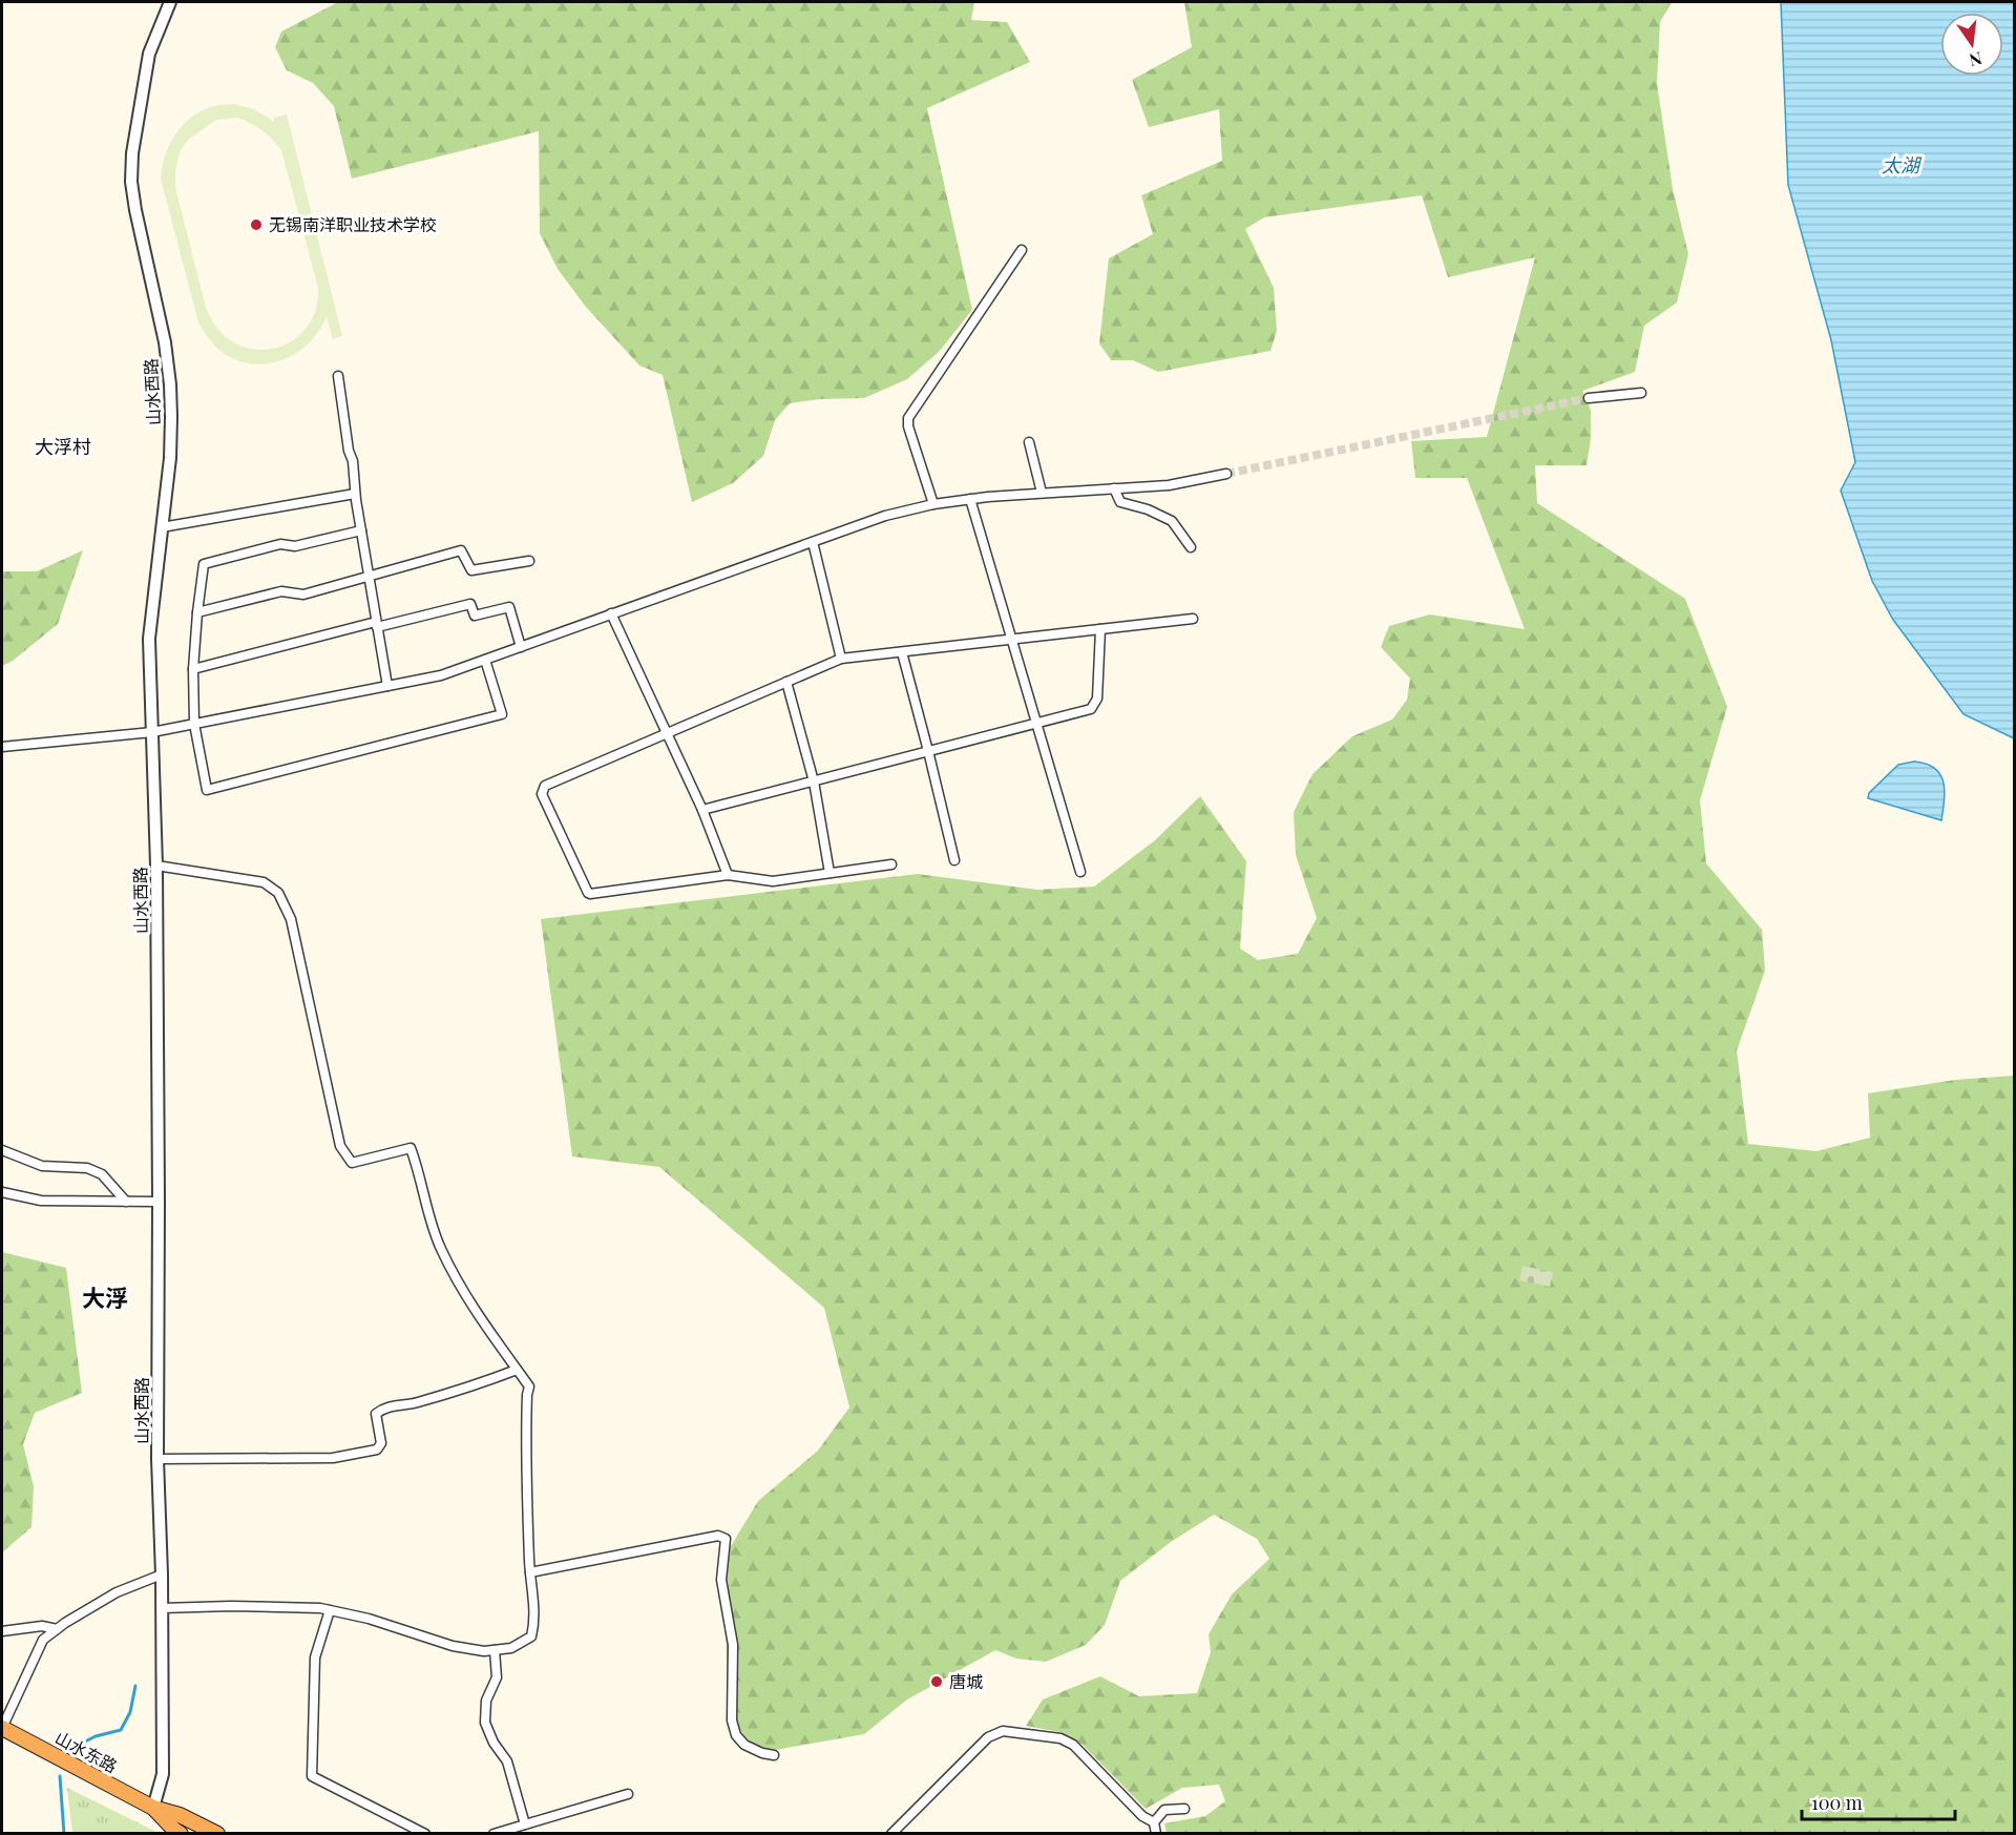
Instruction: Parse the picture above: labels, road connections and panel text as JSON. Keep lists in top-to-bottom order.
{
  "streets": {
    "highway": ["山水东路"],
    "street": ["山水西路"]
  },
  "crossings": [
    ["山水西路", "山水东路"]
  ],
  "districts": ["大浮村", "大浮"],
  "water": ["太湖"],
  "places": ["无锡南洋职业技术学校", "唐城"],
  "scale_bar": "100 m",
  "north": "bottom"
}
